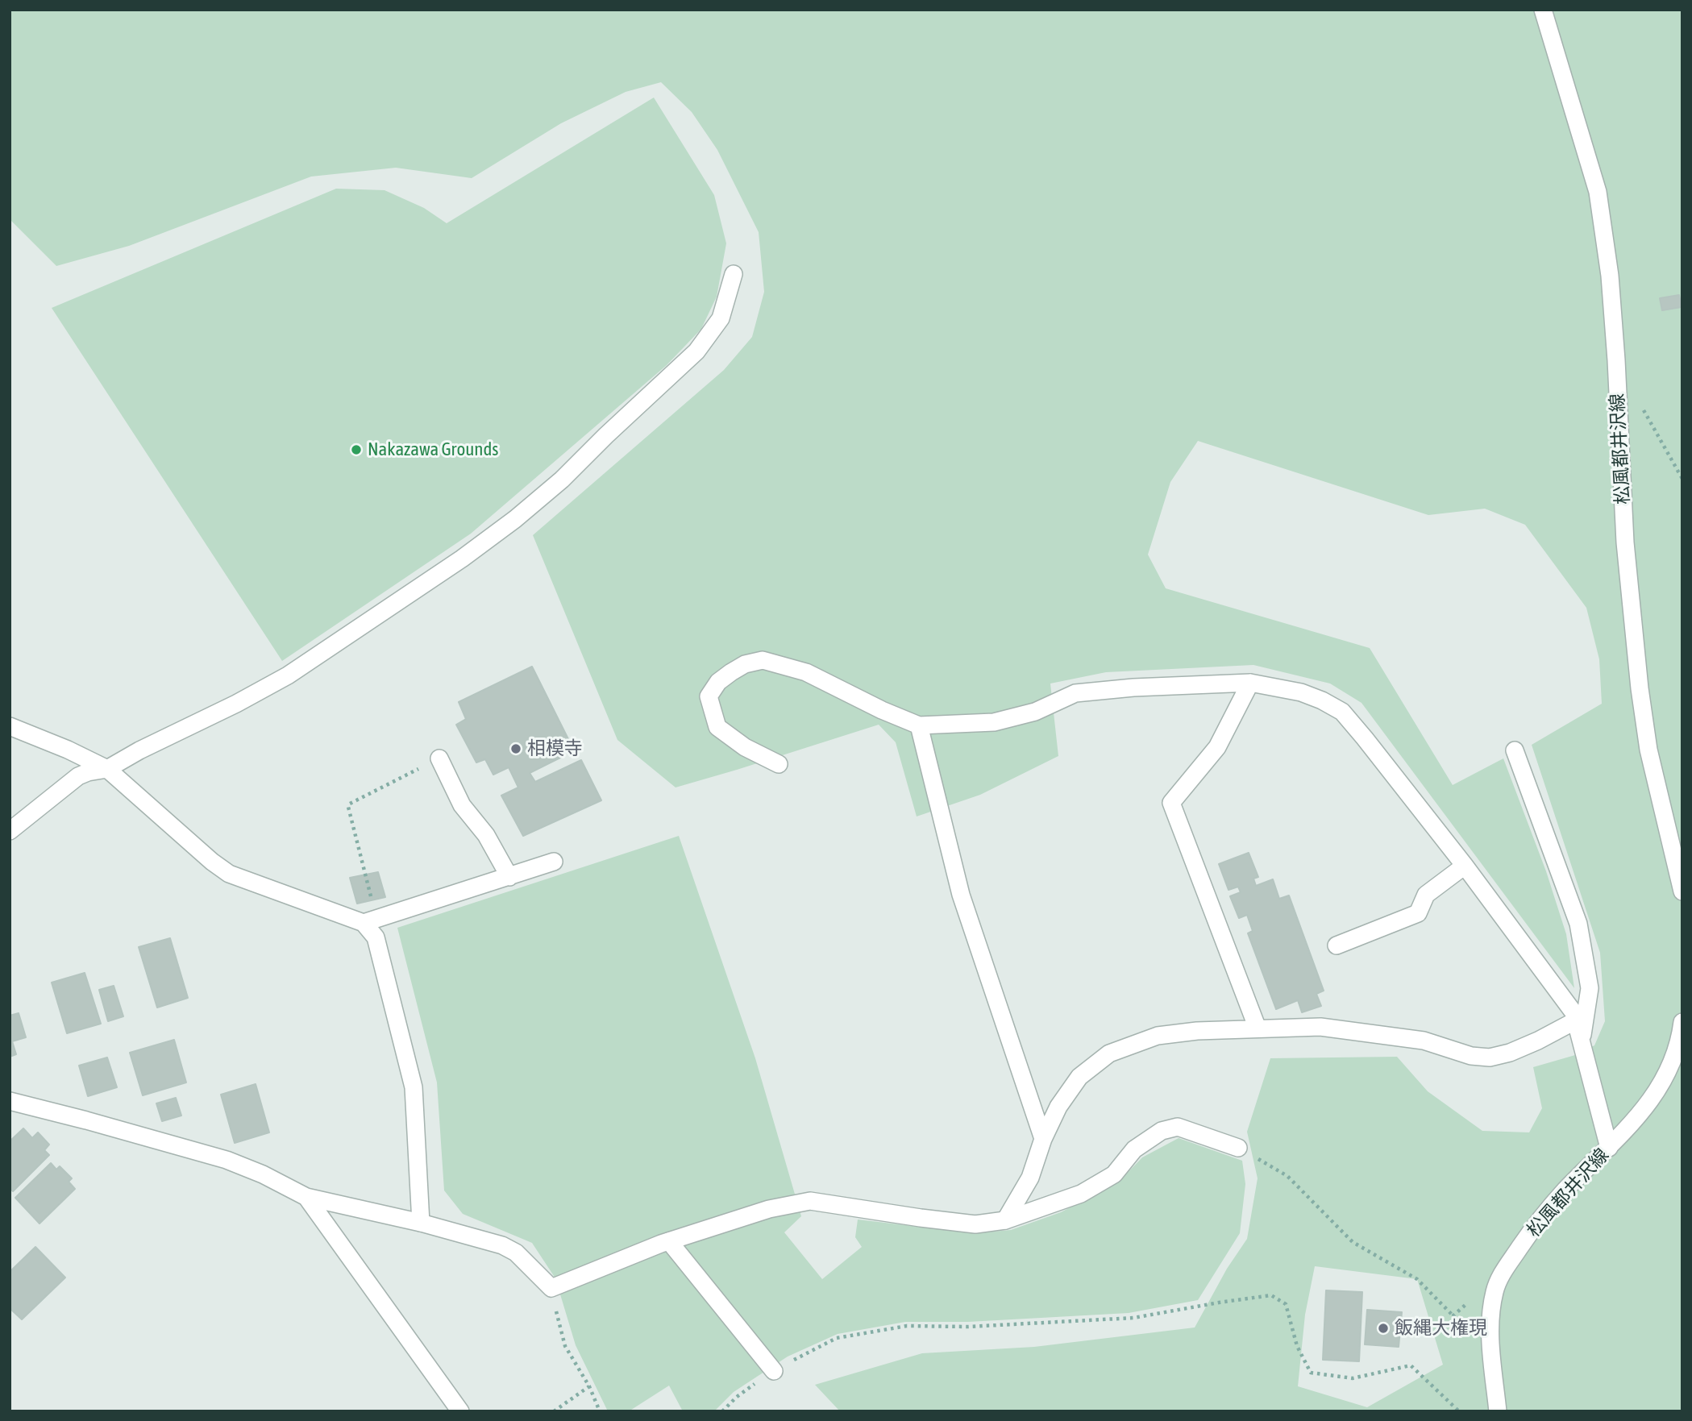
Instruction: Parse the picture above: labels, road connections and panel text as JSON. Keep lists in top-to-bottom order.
{
  "streets": {
    "street": ["松風都井沢線"]
  },
  "places": ["Nakazawa Grounds", "相模寺", "飯縄大権現"]
}
